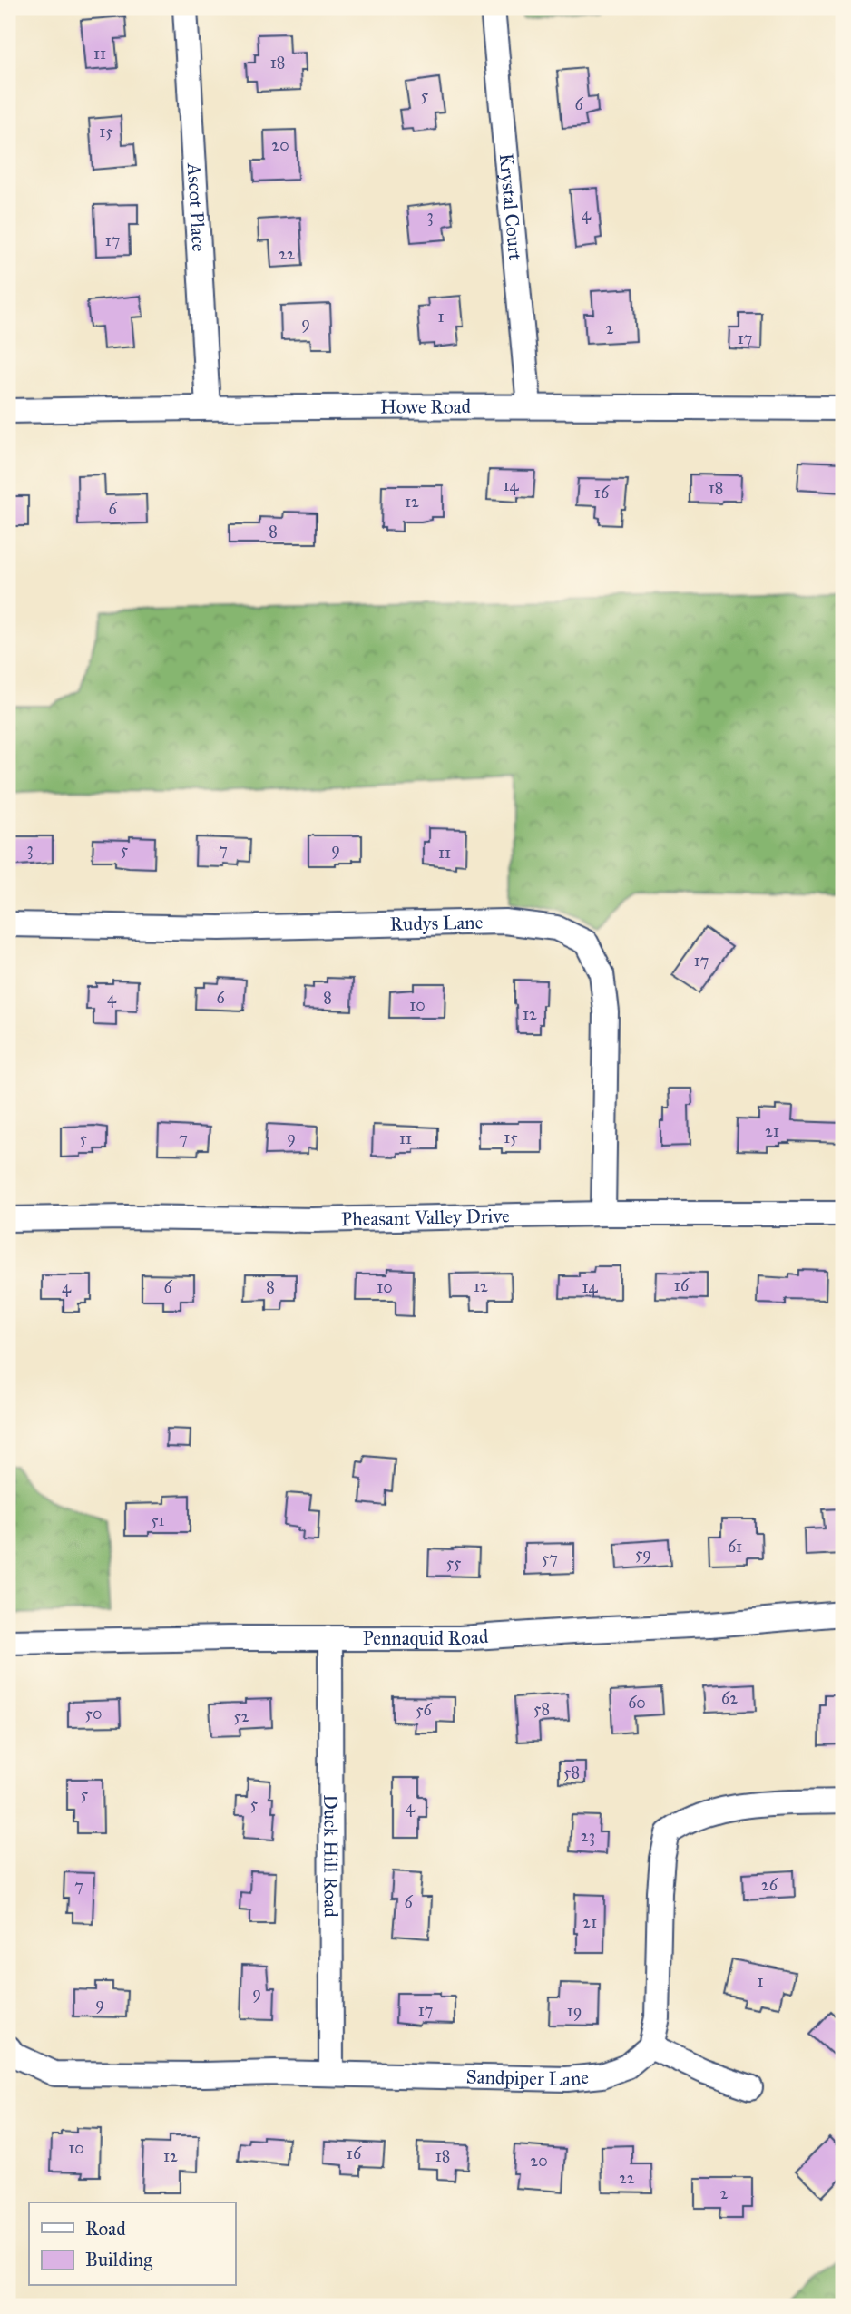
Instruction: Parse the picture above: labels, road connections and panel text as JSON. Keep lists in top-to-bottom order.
{
  "streets": {
    "street": [
      "Krystal Court",
      "Ascot Place",
      "Howe Road",
      "Rudys Lane",
      "Pheasant Valley Drive",
      "Pennaquid Road",
      "Duck Hill Road",
      "Sandpiper Lane"
    ]
  },
  "crossings": [
    ["Krystal Court", "Howe Road"],
    ["Ascot Place", "Howe Road"],
    ["Rudys Lane", "Pheasant Valley Drive"],
    ["Pennaquid Road", "Duck Hill Road"],
    ["Duck Hill Road", "Sandpiper Lane"]
  ],
  "house_numbers": [
    "11",
    "18",
    "5",
    "6",
    "15",
    "20",
    "4",
    "3",
    "17",
    "22",
    "1",
    "9",
    "2",
    "17",
    "14",
    "18",
    "16",
    "12",
    "6",
    "8",
    "3",
    "9",
    "5",
    "7",
    "11",
    "17",
    "4",
    "6",
    "8",
    "10",
    "12",
    "21",
    "9",
    "15",
    "5",
    "7",
    "11",
    "16",
    "12",
    "4",
    "6",
    "8",
    "10",
    "14",
    "51",
    "61",
    "59",
    "57",
    "55",
    "62",
    "60",
    "58",
    "56",
    "50",
    "52",
    "58",
    "5",
    "5",
    "4",
    "23",
    "26",
    "7",
    "6",
    "21",
    "1",
    "9",
    "9",
    "17",
    "19",
    "10",
    "16",
    "12",
    "18",
    "20",
    "22",
    "2"
  ],
  "legend": ["Road", "Building"]
}
